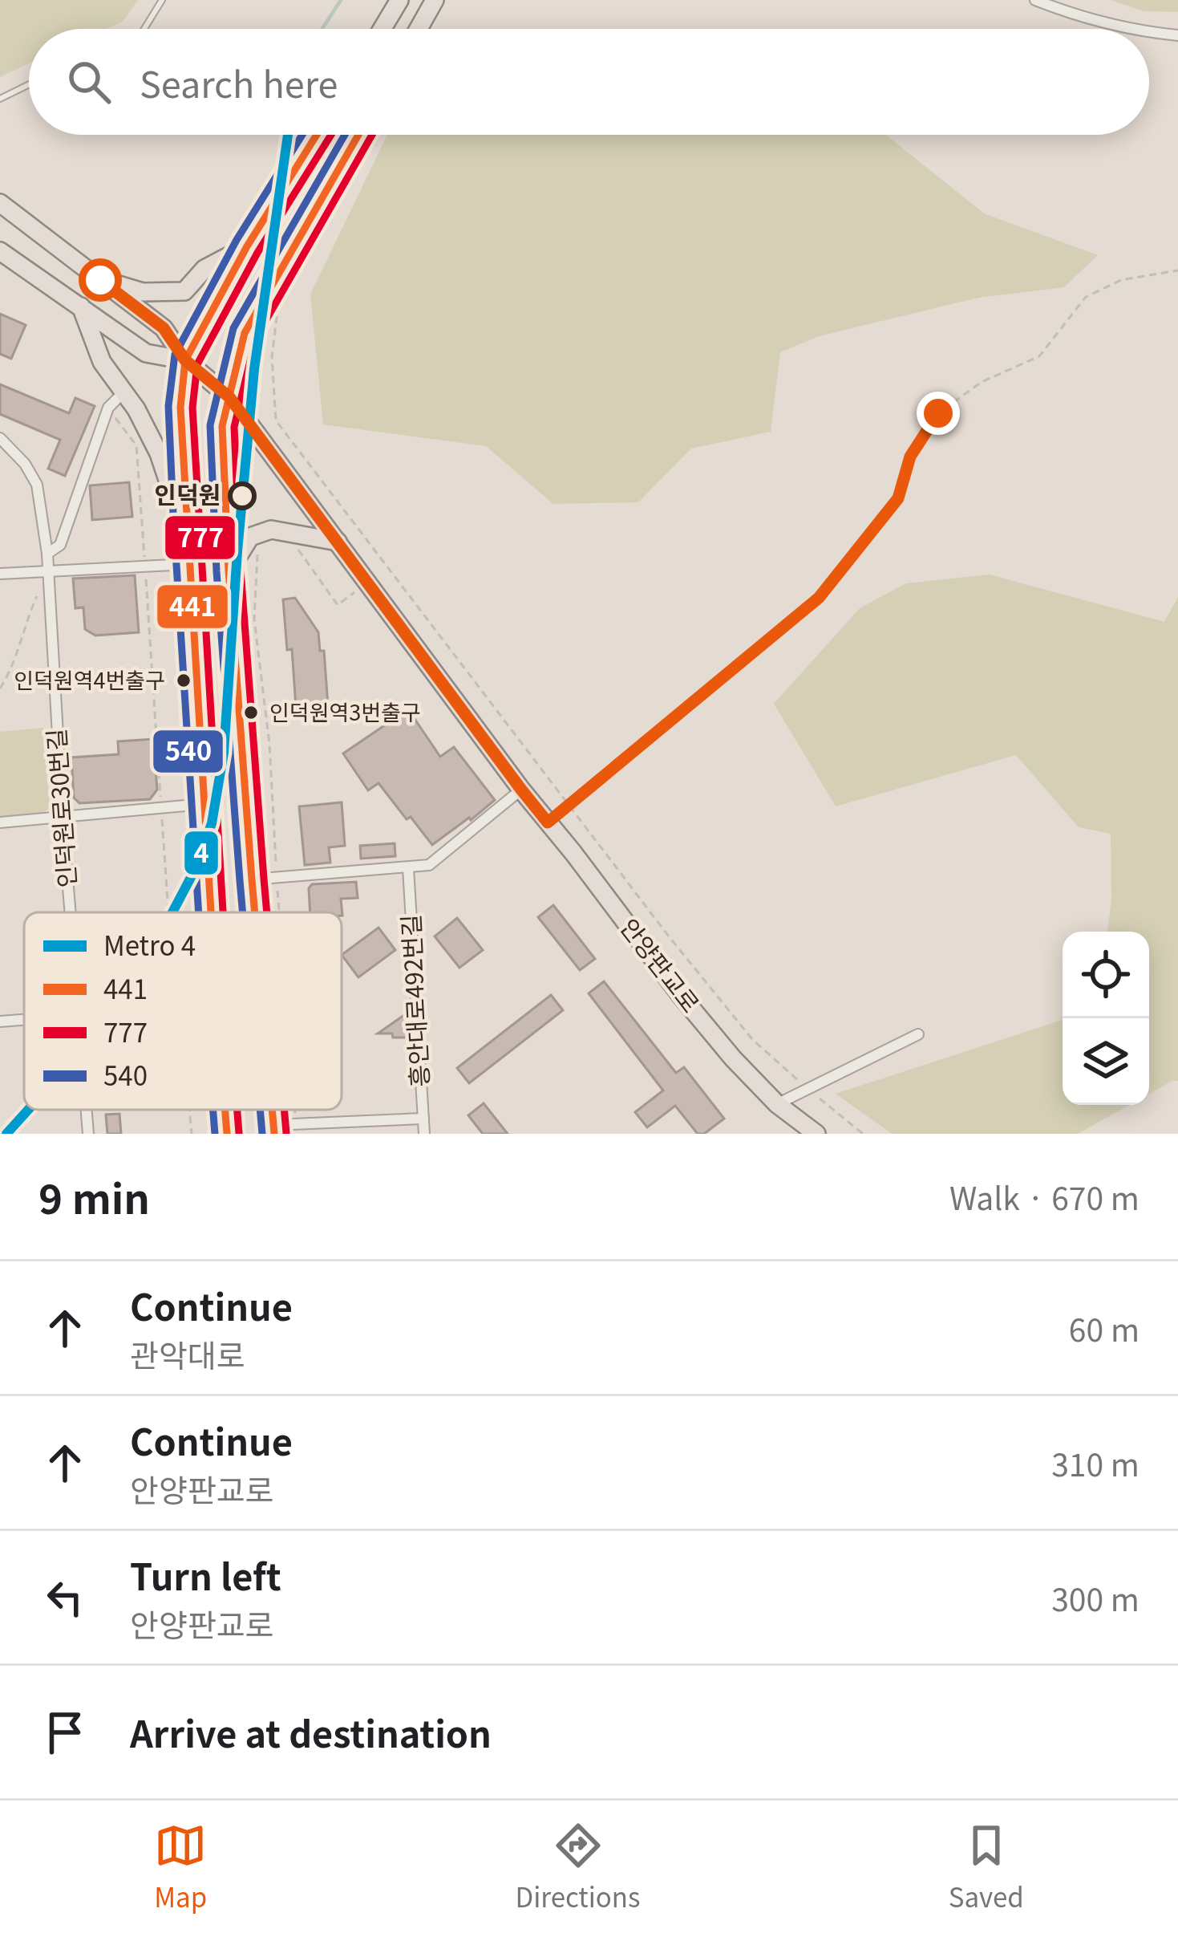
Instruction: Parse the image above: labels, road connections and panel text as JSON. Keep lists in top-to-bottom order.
{
  "streets": {
    "main road": ["안양판교로"],
    "street": ["인덕원로30번길", "흥안대로492번길"]
  },
  "places": ["인덕원", "인덕원역4번출구", "인덕원역3번출구"],
  "lines": [
    "metro line 4",
    "transit line 441",
    "transit line 777",
    "transit line 540"
  ],
  "legend": [
    "Metro 4",
    "441",
    "777",
    "540"
  ],
  "page": {
    "search": "Search here",
    "heading": ["9 min", "Walk · 670 m"],
    "list": [
      ["Continue", "관악대로", "60 m"],
      ["Continue", "안양판교로", "310 m"],
      ["Turn left", "안양판교로", "300 m"],
      "Arrive at destination"
    ],
    "nav": ["Map", "Directions", "Saved"]
  }
}
